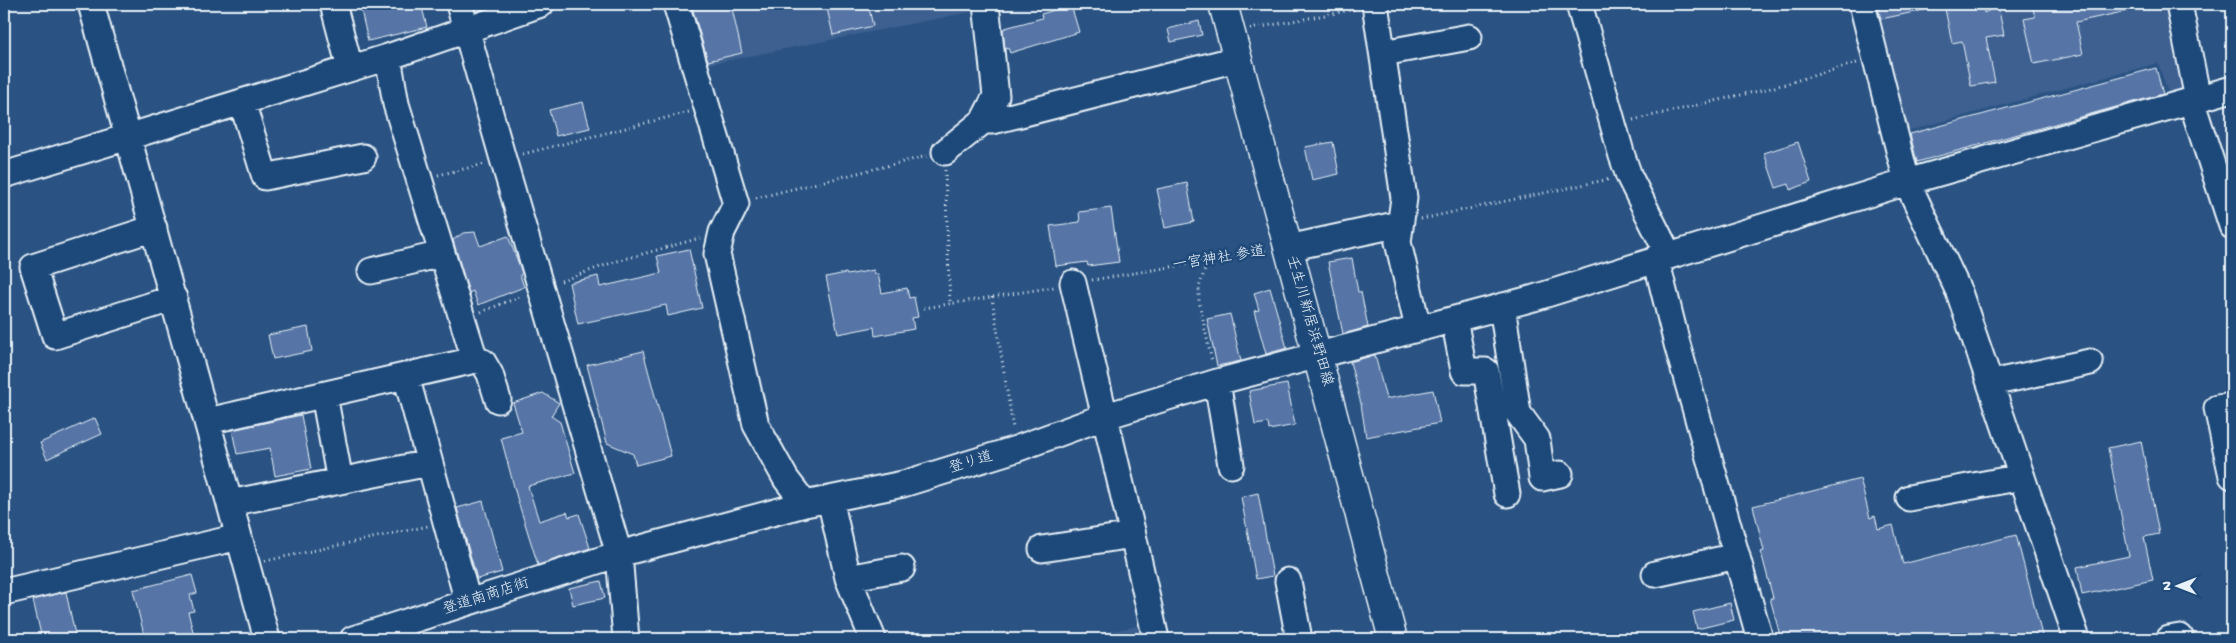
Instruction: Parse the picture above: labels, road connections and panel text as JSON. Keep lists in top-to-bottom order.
{
  "streets": {
    "main road": ["壬生川新居浜野田線"],
    "street": ["登り道", "登道南商店街"],
    "path": ["一宮神社 参道"]
  },
  "crossings": [
    ["一宮神社 参道", "壬生川新居浜野田線"],
    ["壬生川新居浜野田線", "登り道"],
    ["登り道", "登道南商店街"]
  ],
  "north": "left"
}
